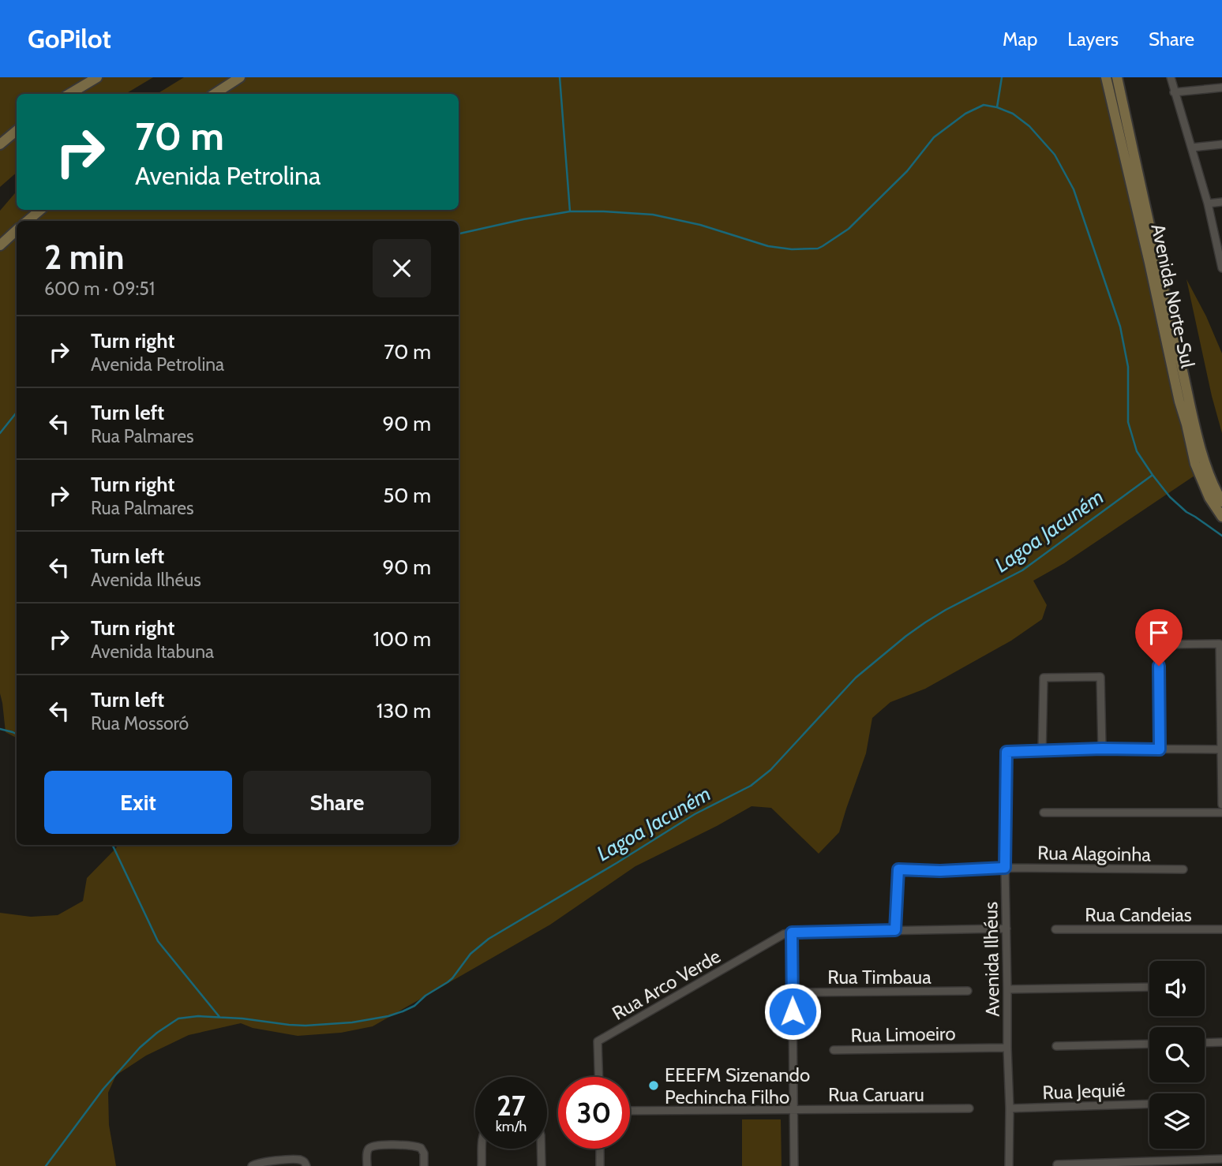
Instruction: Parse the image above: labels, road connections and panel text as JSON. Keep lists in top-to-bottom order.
{
  "streets": {
    "main road": ["Avenida Norte-Sul"],
    "street": [
      "Rua Alagoinha",
      "Rua Candeias",
      "Avenida Ilhéus",
      "Rua Timbaua",
      "Rua Arco Verde",
      "Rua Limoeiro",
      "Rua Jequié",
      "Rua Caruaru"
    ]
  },
  "crossings": [
    ["Rua Alagoinha", "Avenida Ilhéus"],
    ["Avenida Ilhéus", "Rua Limoeiro"],
    ["Avenida Ilhéus", "Rua Jequié"]
  ],
  "water": ["Lagoa Jacuném"],
  "places": ["EEEFM Sizenando Pechincha Filho"],
  "page": {
    "header": "GoPilot",
    "nav": ["Map", "Layers", "Share"],
    "turn": ["70 m", "Avenida Petrolina"],
    "heading": ["2 min", "600 m · 09:51"],
    "list": [
      {
        "name": "Turn right",
        "note": "Avenida Petrolina",
        "value": "70 m"
      },
      {
        "name": "Turn left",
        "note": "Rua Palmares",
        "value": "90 m"
      },
      {
        "name": "Turn right",
        "note": "Rua Palmares",
        "value": "50 m"
      },
      {
        "name": "Turn left",
        "note": "Avenida Ilhéus",
        "value": "90 m"
      },
      {
        "name": "Turn right",
        "note": "Avenida Itabuna",
        "value": "100 m"
      },
      {
        "name": "Turn left",
        "note": "Rua Mossoró",
        "value": "130 m"
      }
    ],
    "buttons": ["Exit", "Share"],
    "speed": "27 km/h",
    "limit": "30"
  }
}
